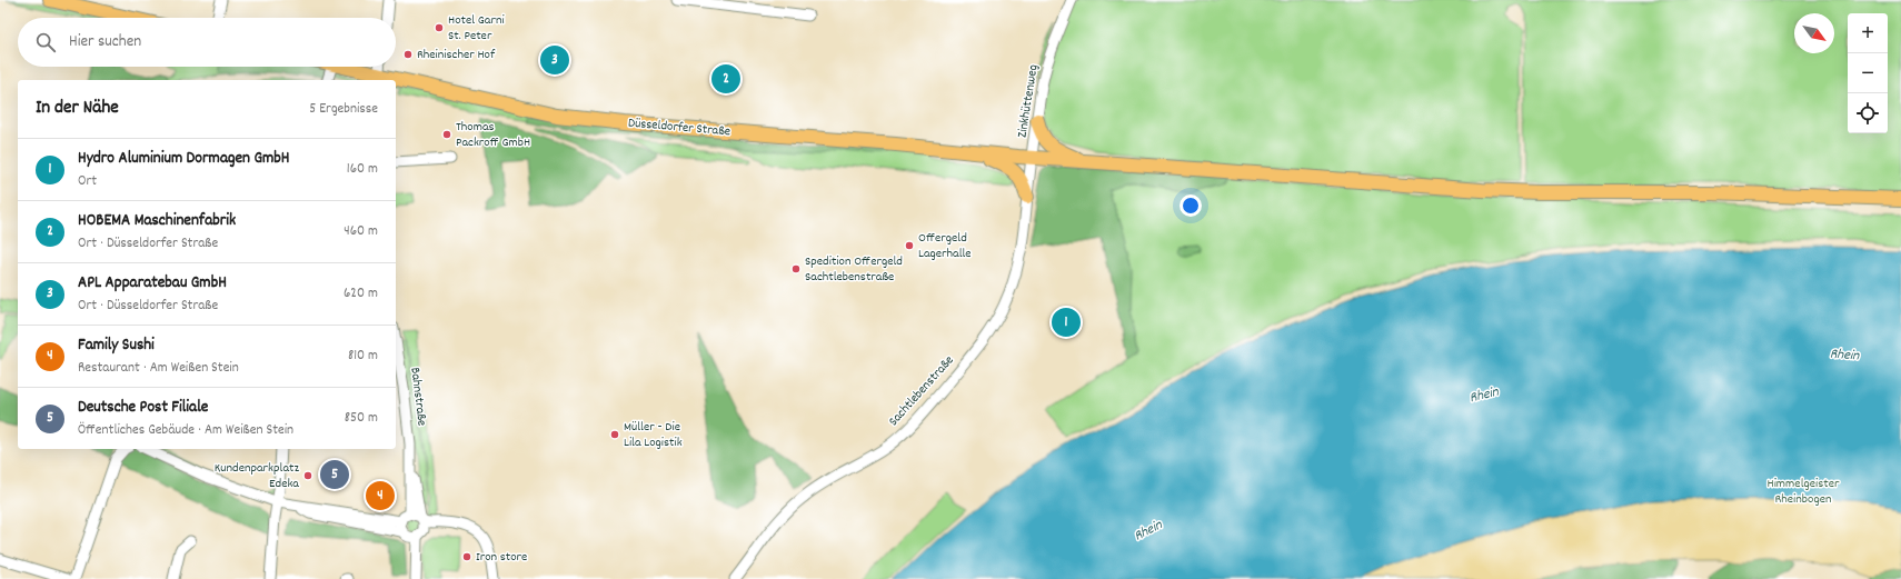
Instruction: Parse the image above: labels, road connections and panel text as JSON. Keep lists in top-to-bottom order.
{
  "streets": {
    "main road": ["Düsseldorfer Straße"],
    "street": ["Zinkhüttenweg", "Sachtlebenstraße", "Bahnstraße"]
  },
  "crossings": [
    ["Zinkhüttenweg", "Düsseldorfer Straße"],
    ["Zinkhüttenweg", "Sachtlebenstraße"],
    ["Düsseldorfer Straße", "Sachtlebenstraße"]
  ],
  "water": ["Rhein"],
  "parks": ["Himmelgeister Rheinbogen"],
  "places": [
    "Hotel Garni St. Peter",
    "Rheinischer Hof",
    "Thomas Packroff GmbH",
    "Offergeld Lagerhalle",
    "Spedition Offergeld Sachtlebenstraße",
    "Müller - Die Lila Logistik",
    "Kundenparkplatz Edeka",
    "Iron store"
  ],
  "north": "bottom right",
  "page": {
    "map_buttons": ["+", "−"],
    "search": "Hier suchen",
    "pins": [
      "3",
      "2",
      "1",
      "5",
      "4"
    ],
    "heading": ["In der Nähe", "5 Ergebnisse"],
    "list": [
      {
        "mark": "1",
        "name": "Hydro Aluminium Dormagen GmbH",
        "note": "Ort",
        "value": "160 m"
      },
      {
        "mark": "2",
        "name": "HOBEMA Maschinenfabrik",
        "note": "Ort · Düsseldorfer Straße",
        "value": "460 m"
      },
      {
        "mark": "3",
        "name": "APL Apparatebau GmbH",
        "note": "Ort · Düsseldorfer Straße",
        "value": "620 m"
      },
      {
        "mark": "4",
        "name": "Family Sushi",
        "note": "Restaurant · Am Weißen Stein",
        "value": "810 m"
      },
      {
        "mark": "5",
        "name": "Deutsche Post Filiale",
        "note": "Öffentliches Gebäude · Am Weißen Stein",
        "value": "850 m"
      }
    ]
  }
}
